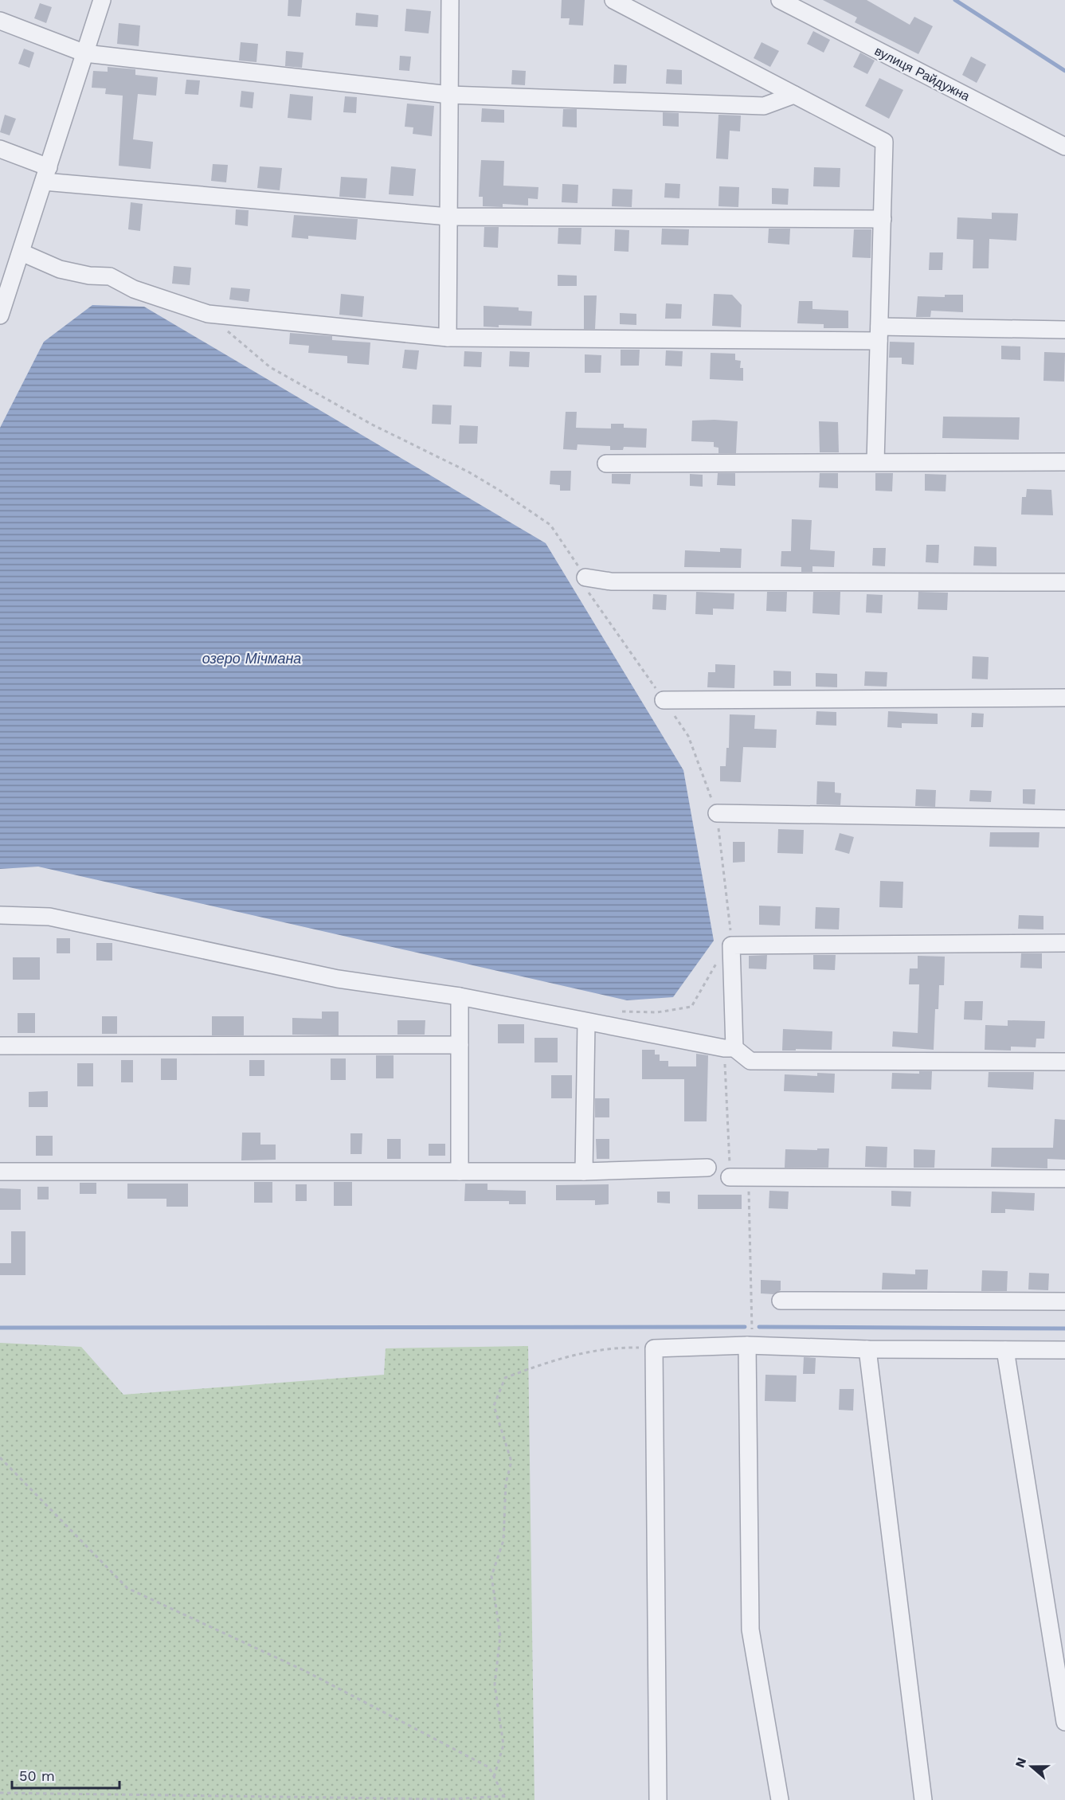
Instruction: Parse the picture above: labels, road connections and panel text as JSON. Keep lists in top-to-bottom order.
{
  "streets": {
    "street": ["вулиця Райдужна"]
  },
  "water": ["озеро Мічмана"],
  "scale_bar": "50 m",
  "north": "left"
}
